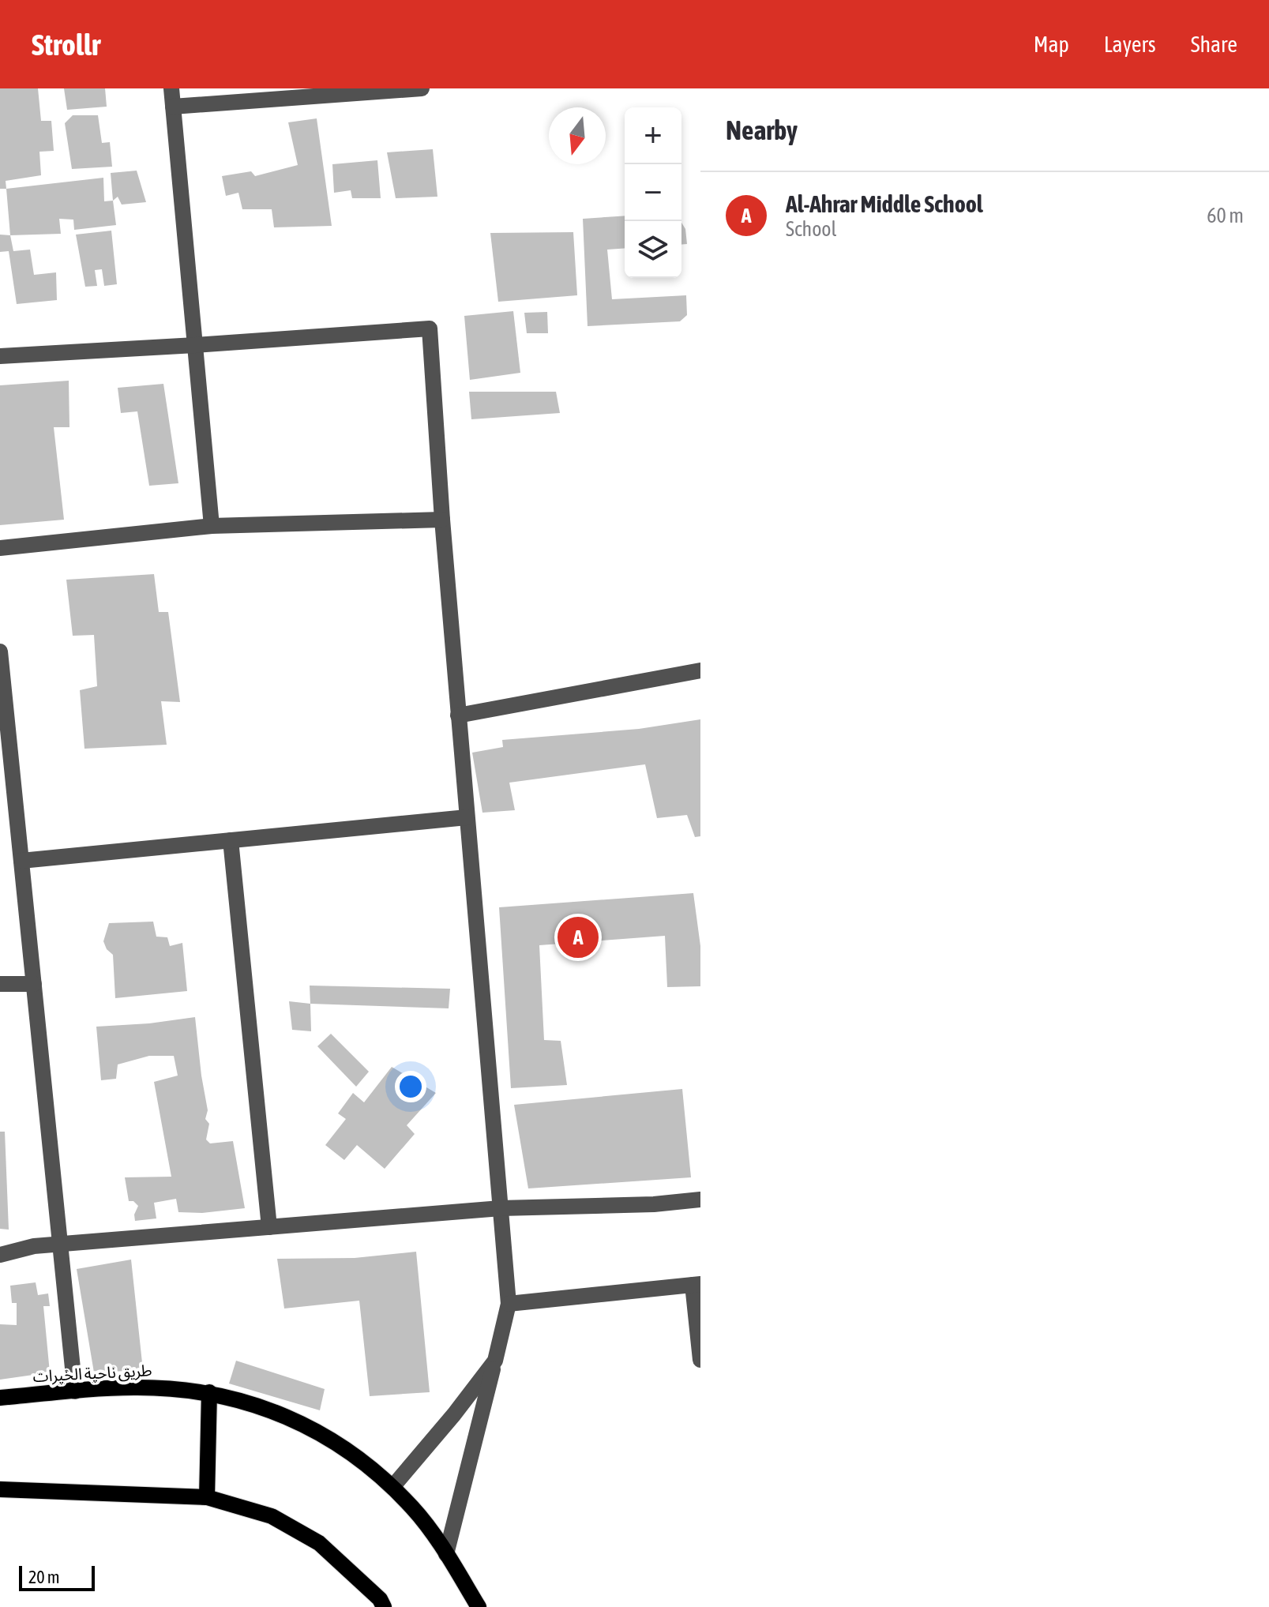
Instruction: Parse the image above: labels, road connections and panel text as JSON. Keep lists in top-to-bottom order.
{
  "streets": {
    "main road": ["طريق ناحية الخيرات"]
  },
  "scale_bar": "20 m",
  "north": "bottom",
  "page": {
    "header": "Strollr",
    "nav": ["Map", "Layers", "Share"],
    "heading": "Nearby",
    "map_buttons": ["+", "−"],
    "list": [
      {
        "mark": "A",
        "name": "Al-Ahrar Middle School",
        "note": "School",
        "value": "60 m"
      }
    ],
    "pins": "A",
    "scale": "20 m"
  }
}
